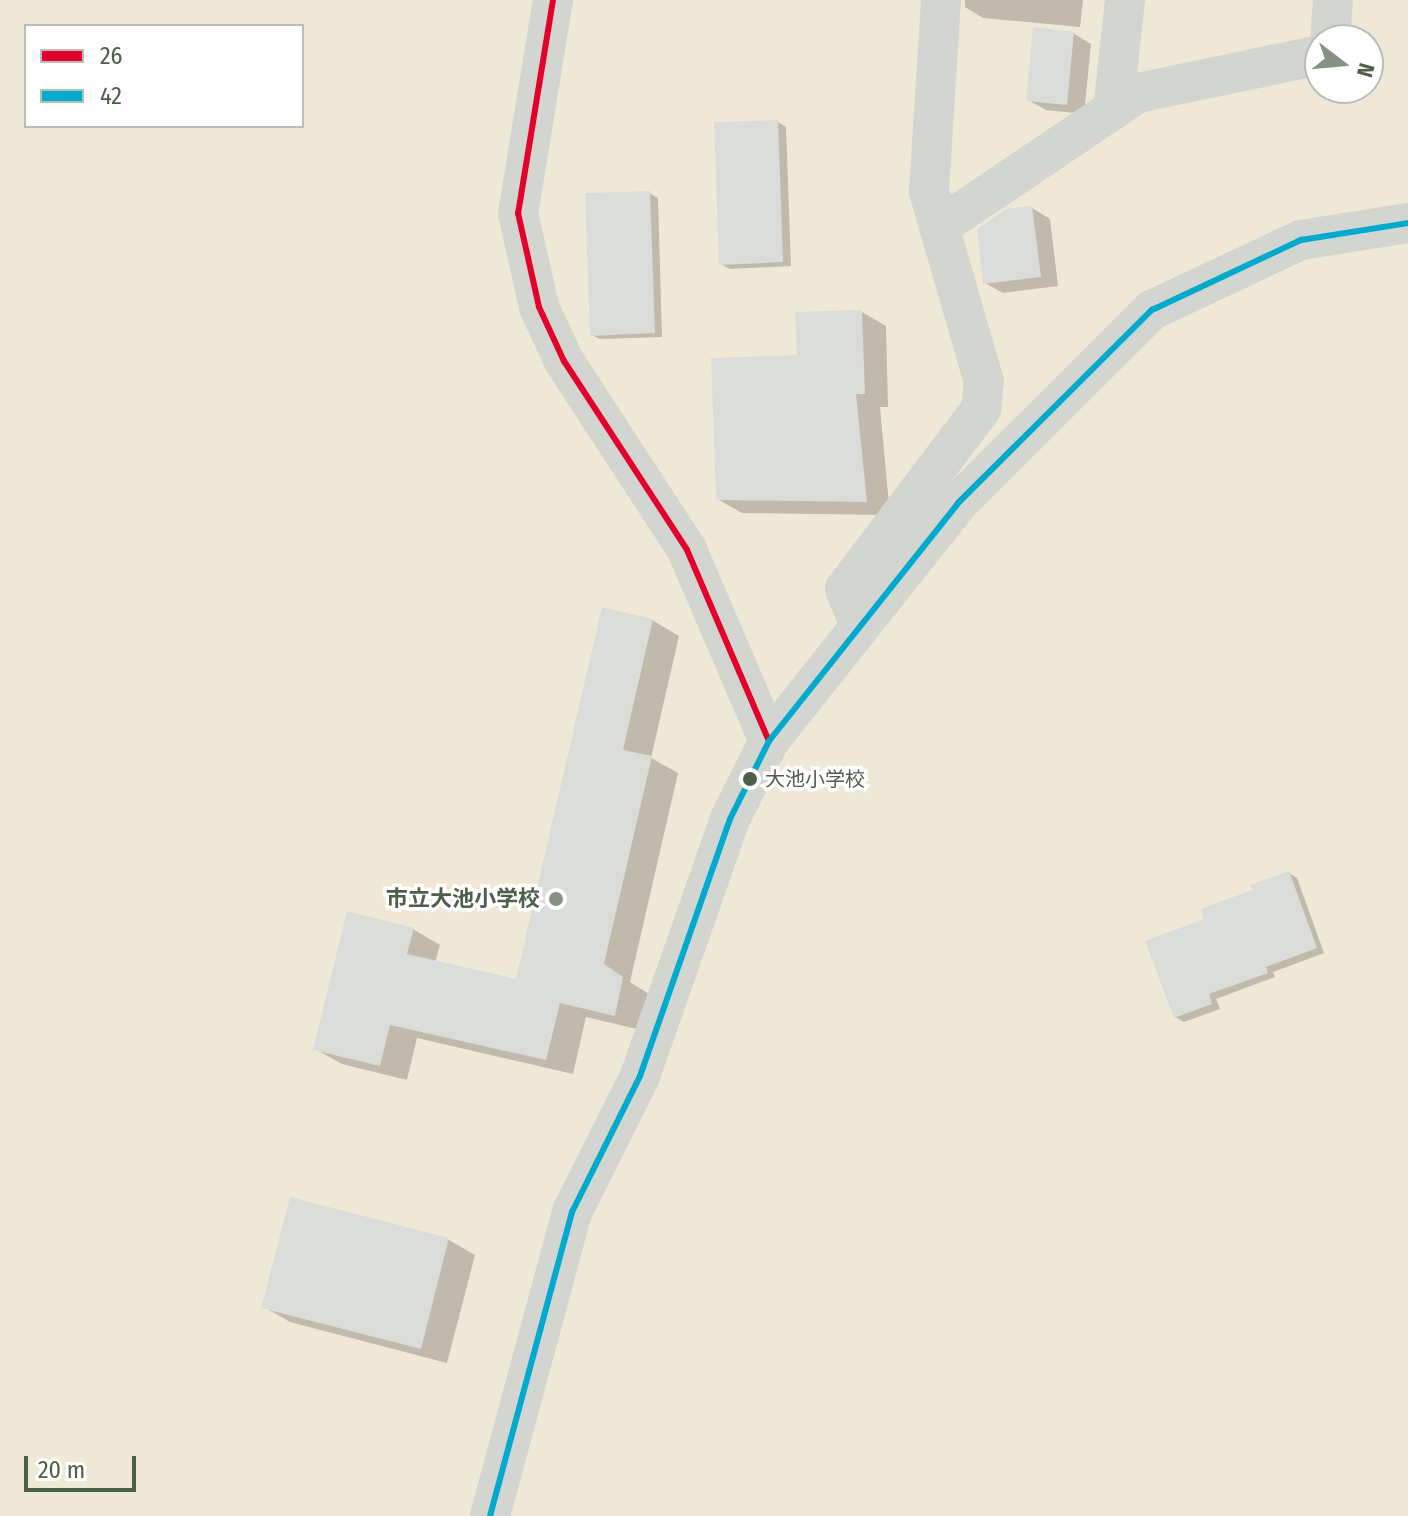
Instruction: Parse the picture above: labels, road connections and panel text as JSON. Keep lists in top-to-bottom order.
{
  "places": ["大池小学校", "市立大池小学校"],
  "lines": ["transit line 26", "transit line 42"],
  "legend": ["26", "42"],
  "scale_bar": "20 m",
  "north": "right"
}
